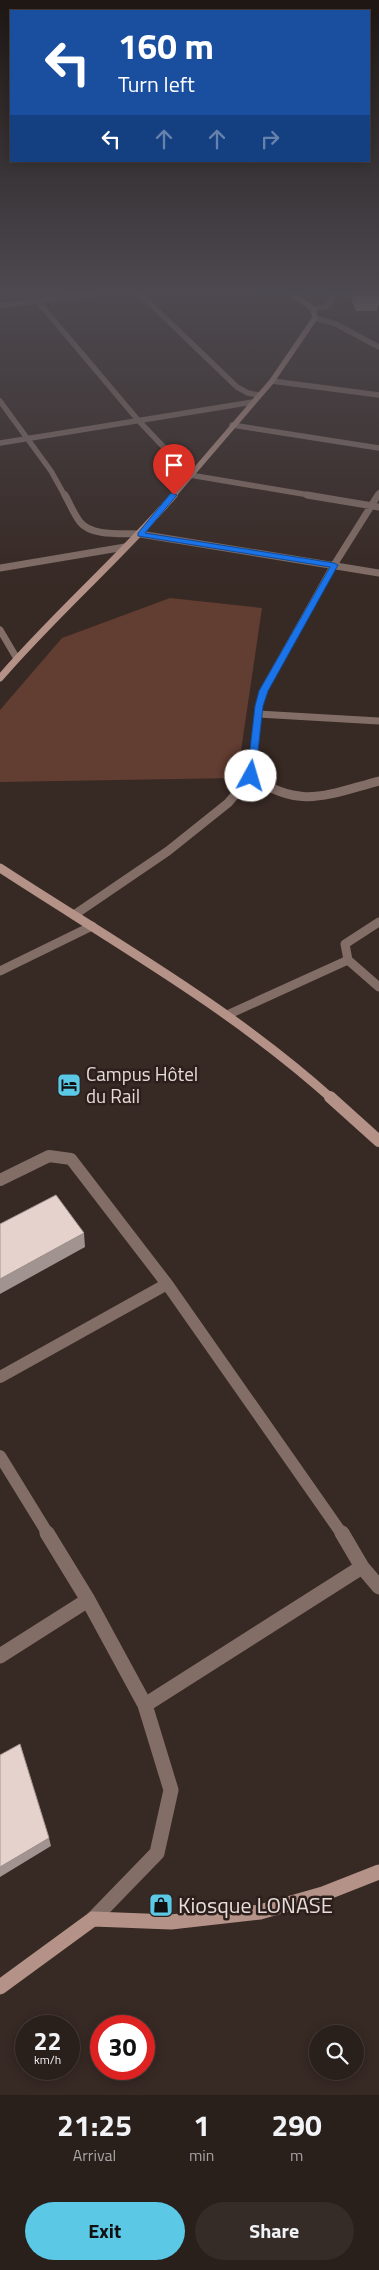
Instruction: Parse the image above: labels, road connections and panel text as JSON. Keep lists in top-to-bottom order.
{
  "places": {
    "hotel": ["Campus Hôtel du Rail"],
    "shop": ["Kiosque LONASE"]
  },
  "page": {
    "turn": ["160 m", "Turn left"],
    "speed": "22 km/h",
    "limit": "30",
    "eta": [
      "21:25",
      "Arrival",
      "1",
      "min",
      "290",
      "m"
    ],
    "buttons": ["Exit", "Share"]
  }
}
